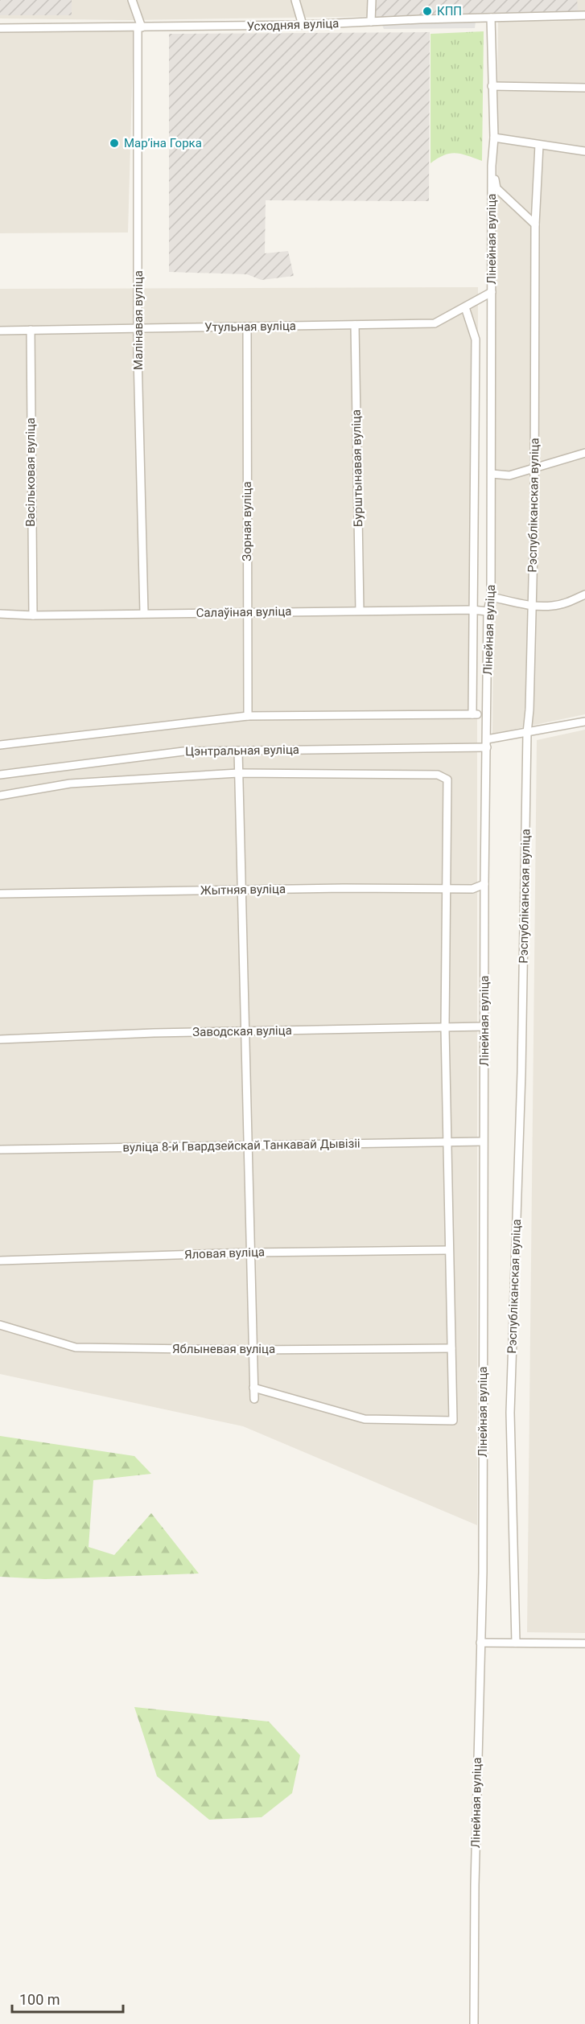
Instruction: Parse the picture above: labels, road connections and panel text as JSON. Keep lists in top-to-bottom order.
{
  "streets": {
    "street": [
      "Усходняя вуліца",
      "Лінейная вуліца",
      "Малінавая вуліца",
      "Утульная вуліца",
      "Бурштынавая вуліца",
      "Васільковая вуліца",
      "Рэспубліканская вуліца",
      "Зорная вуліца",
      "Салаўіная вуліца",
      "Цэнтральная вуліца",
      "Жытняя вуліца",
      "Заводская вуліца",
      "вуліца 8-й Гвардзейскай Танкавай Дывізіі",
      "Яловая вуліца",
      "Яблыневая вуліца"
    ]
  },
  "crossings": [
    ["Усходняя вуліца", "Лінейная вуліца"],
    ["Усходняя вуліца", "Малінавая вуліца"],
    ["Лінейная вуліца", "Утульная вуліца"],
    ["Лінейная вуліца", "Зорная вуліца"],
    ["Лінейная вуліца", "Салаўіная вуліца"],
    ["Лінейная вуліца", "Цэнтральная вуліца"],
    ["Лінейная вуліца", "Жытняя вуліца"],
    ["Лінейная вуліца", "Заводская вуліца"],
    ["Лінейная вуліца", "вуліца 8-й Гвардзейскай Танкавай Дывізіі"],
    ["Малінавая вуліца", "Утульная вуліца"],
    ["Малінавая вуліца", "Салаўіная вуліца"],
    ["Утульная вуліца", "Бурштынавая вуліца"],
    ["Утульная вуліца", "Васільковая вуліца"],
    ["Утульная вуліца", "Зорная вуліца"],
    ["Бурштынавая вуліца", "Салаўіная вуліца"],
    ["Васільковая вуліца", "Салаўіная вуліца"],
    ["Рэспубліканская вуліца", "Цэнтральная вуліца"],
    ["Зорная вуліца", "Салаўіная вуліца"]
  ],
  "places": ["КПП", "Марʼіна Горка"],
  "scale_bar": "100 m"
}
